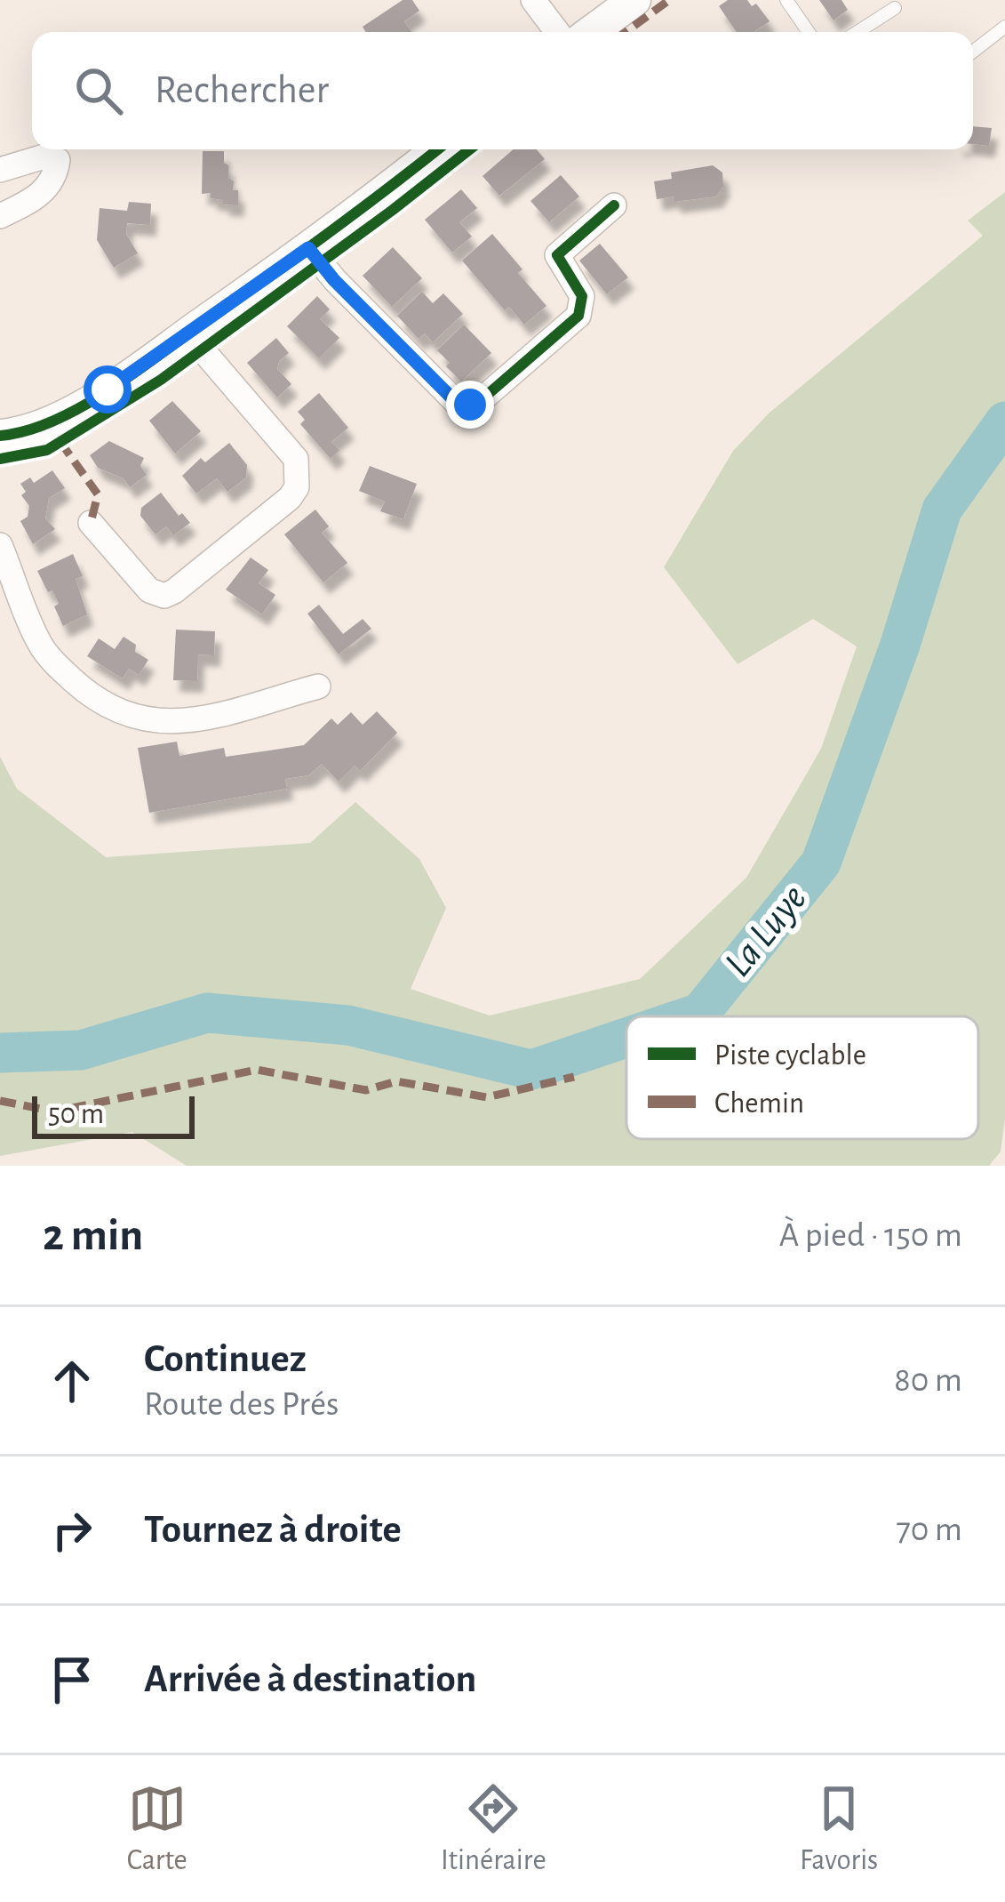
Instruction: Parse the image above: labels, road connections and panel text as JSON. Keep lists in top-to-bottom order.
{
  "water": ["La Luye"],
  "legend": ["Piste cyclable", "Chemin"],
  "scale_bar": "50 m",
  "page": {
    "search": "Rechercher",
    "scale": "50 m",
    "heading": ["2 min", "À pied · 150 m"],
    "list": [
      ["Continuez", "Route des Prés", "80 m"],
      ["Tournez à droite", "70 m"],
      "Arrivée à destination"
    ],
    "nav": ["Carte", "Itinéraire", "Favoris"]
  }
}
